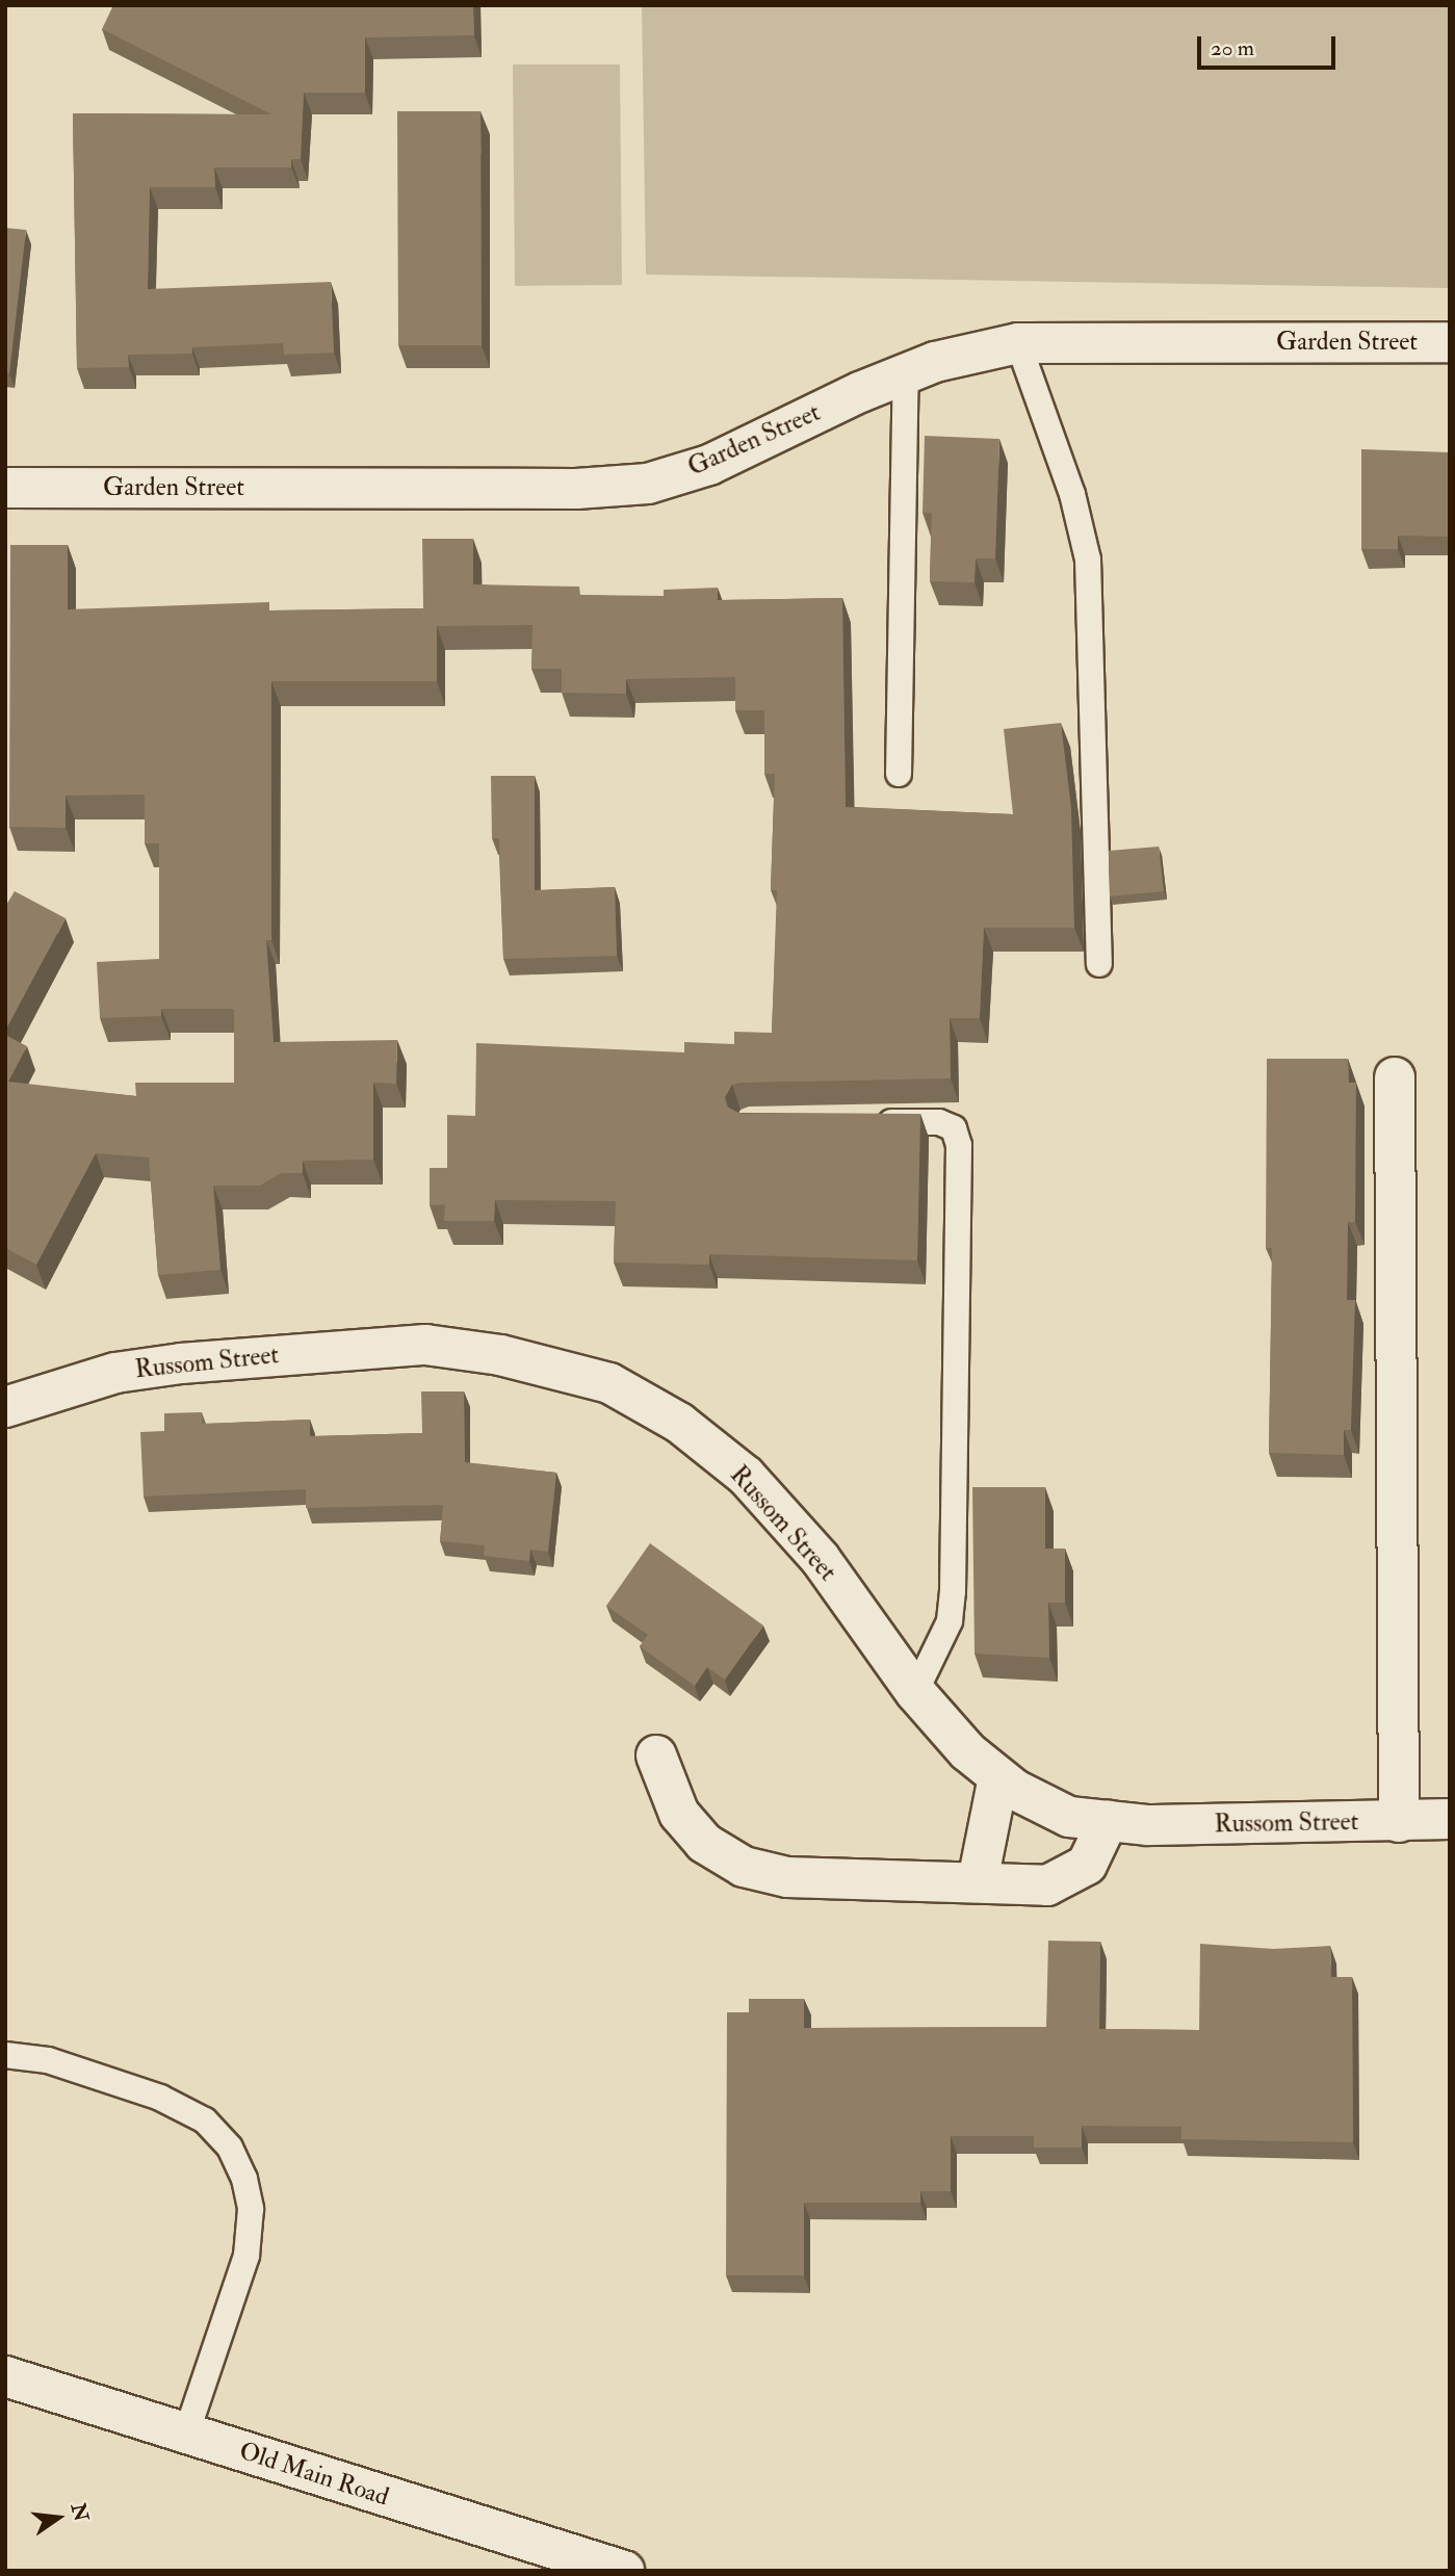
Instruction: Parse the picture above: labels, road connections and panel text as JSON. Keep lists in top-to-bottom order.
{
  "streets": {
    "street": ["Garden Street", "Russom Street", "Old Main Road"]
  },
  "scale_bar": "20 m",
  "north": "right"
}
